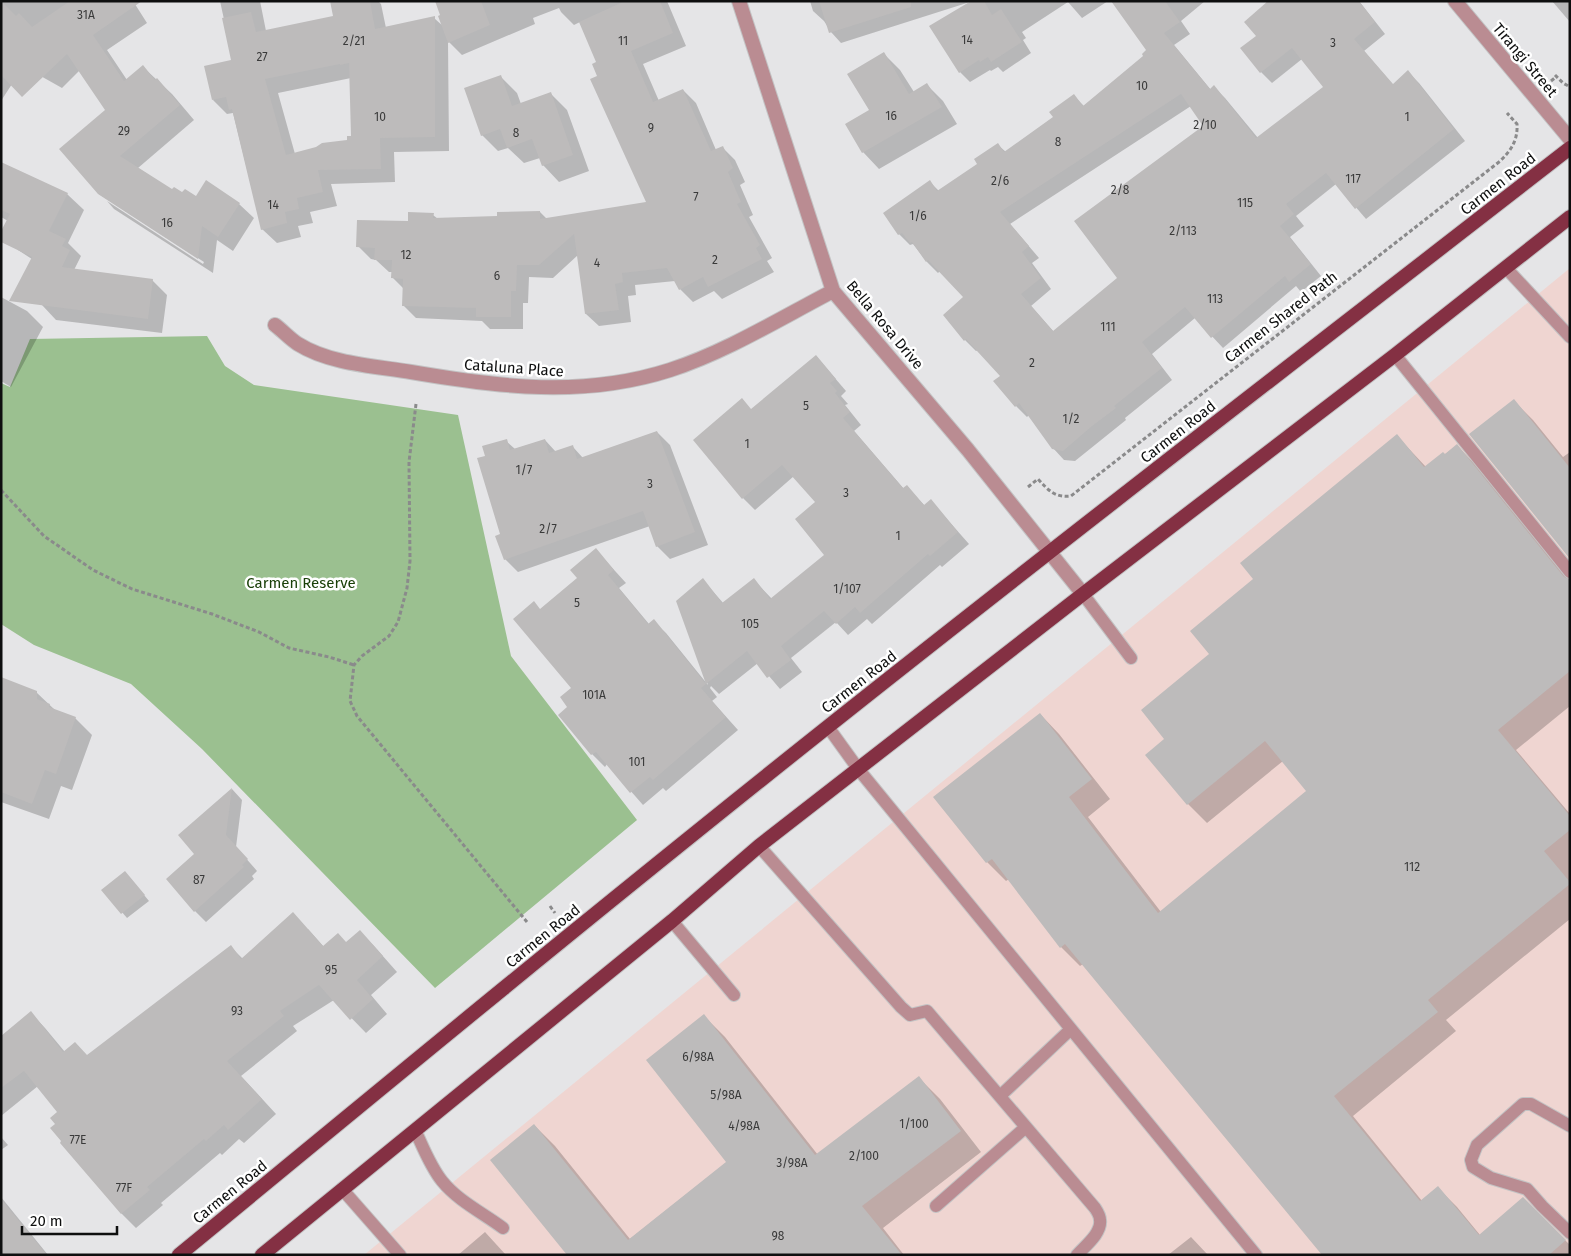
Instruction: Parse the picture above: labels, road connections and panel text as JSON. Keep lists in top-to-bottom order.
{
  "streets": {
    "highway": ["Carmen Road"],
    "street": ["Tirangi Street", "Bella Rosa Drive", "Cataluna Place"],
    "path": ["Carmen Shared Path"]
  },
  "crossings": [
    ["Carmen Road", "Bella Rosa Drive"],
    ["Bella Rosa Drive", "Cataluna Place"]
  ],
  "parks": ["Carmen Reserve"],
  "house_numbers": [
    "31A",
    "14",
    "2/21",
    "11",
    "3",
    "27",
    "10",
    "16",
    "10",
    "1",
    "2/10",
    "9",
    "29",
    "8",
    "8",
    "117",
    "2/6",
    "2/8",
    "7",
    "115",
    "14",
    "1/6",
    "16",
    "2/113",
    "12",
    "2",
    "4",
    "6",
    "113",
    "111",
    "2",
    "5",
    "1/2",
    "1",
    "1/7",
    "3",
    "3",
    "2/7",
    "1",
    "1/107",
    "5",
    "105",
    "101A",
    "101",
    "112",
    "87",
    "95",
    "93",
    "6/98A",
    "5/98A",
    "1/100",
    "4/98A",
    "77E",
    "2/100",
    "3/98A",
    "77F",
    "98"
  ],
  "scale_bar": "20 m"
}
